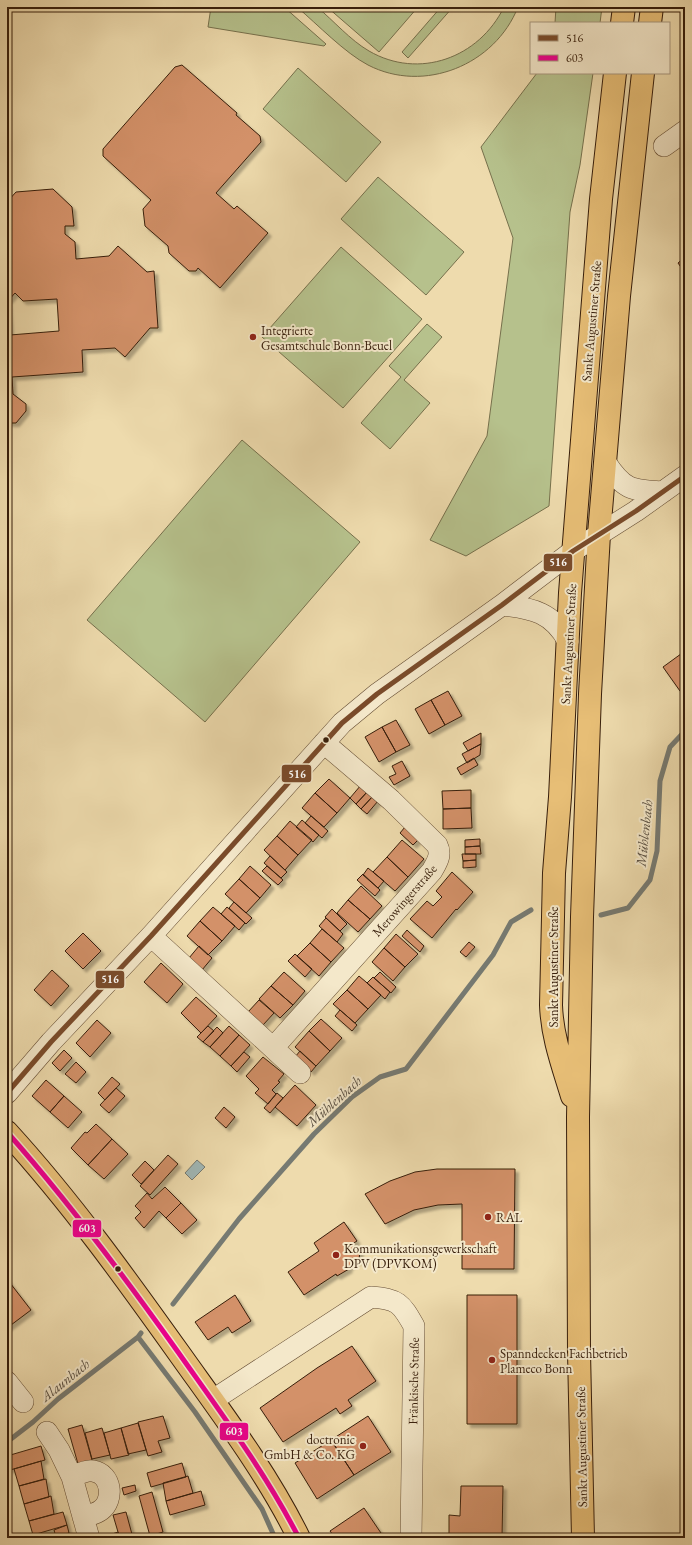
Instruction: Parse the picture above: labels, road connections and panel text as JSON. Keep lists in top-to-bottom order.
{
  "streets": {
    "main road": ["Sankt Augustiner Straße"],
    "street": ["Merowingerstraße", "Fränkische Straße"]
  },
  "water": ["Mühlenbach", "Alaunbach"],
  "places": [
    "Integrierte Gesamtschule Bonn-Beuel",
    "RAL",
    "Kommunikationsgewerkschaft DPV (DPVKOM)",
    "Spanndecken Fachbetrieb Plameco Bonn",
    "doctronic GmbH & Co. KG"
  ],
  "lines": ["transit line 516", "transit line 603"],
  "legend": ["516", "603"]
}
